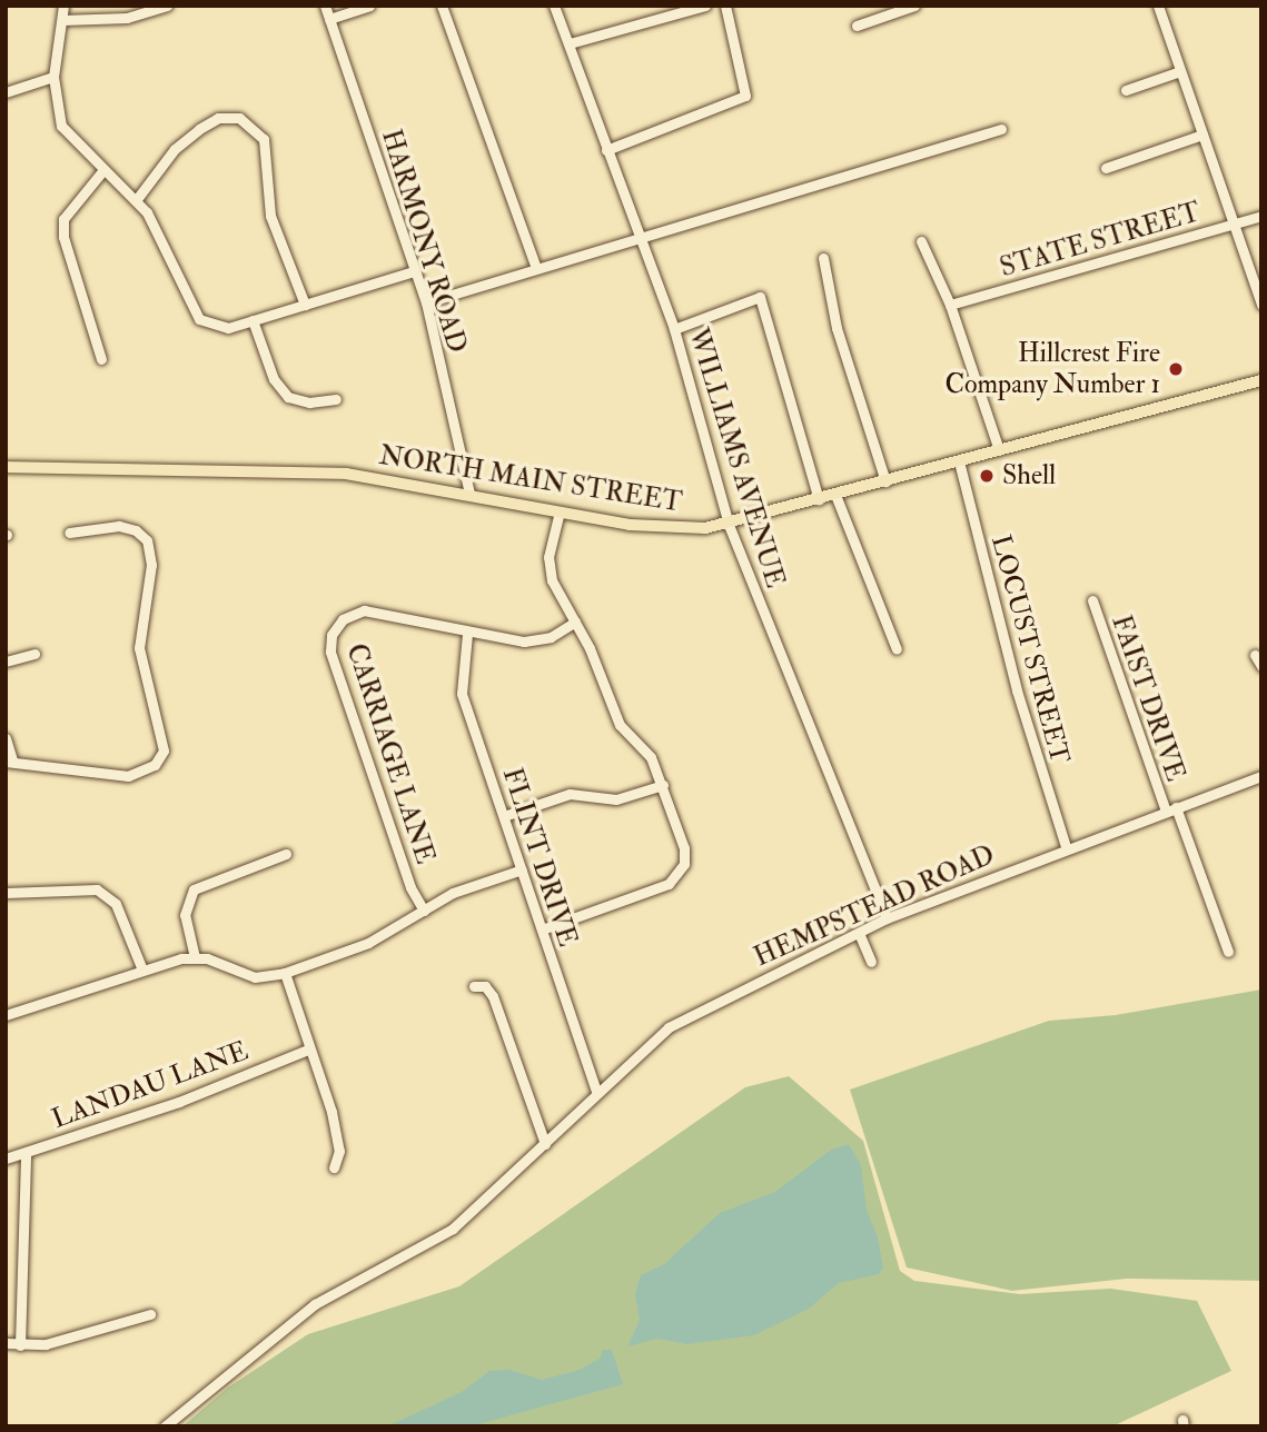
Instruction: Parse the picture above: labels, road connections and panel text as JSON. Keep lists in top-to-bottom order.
{
  "streets": {
    "main road": ["NORTH MAIN STREET"],
    "street": [
      "STATE STREET",
      "HARMONY ROAD",
      "WILLIAMS AVENUE",
      "LOCUST STREET",
      "FAIST DRIVE",
      "CARRIAGE LANE",
      "FLINT DRIVE",
      "HEMPSTEAD ROAD",
      "LANDAU LANE"
    ]
  },
  "crossings": [
    ["HARMONY ROAD", "NORTH MAIN STREET"],
    ["WILLIAMS AVENUE", "NORTH MAIN STREET"],
    ["WILLIAMS AVENUE", "HEMPSTEAD ROAD"],
    ["NORTH MAIN STREET", "LOCUST STREET"],
    ["LOCUST STREET", "HEMPSTEAD ROAD"],
    ["FAIST DRIVE", "HEMPSTEAD ROAD"],
    ["CARRIAGE LANE", "FLINT DRIVE"],
    ["FLINT DRIVE", "HEMPSTEAD ROAD"]
  ],
  "places": ["Hillcrest Fire Company Number 1", "Shell"]
}
